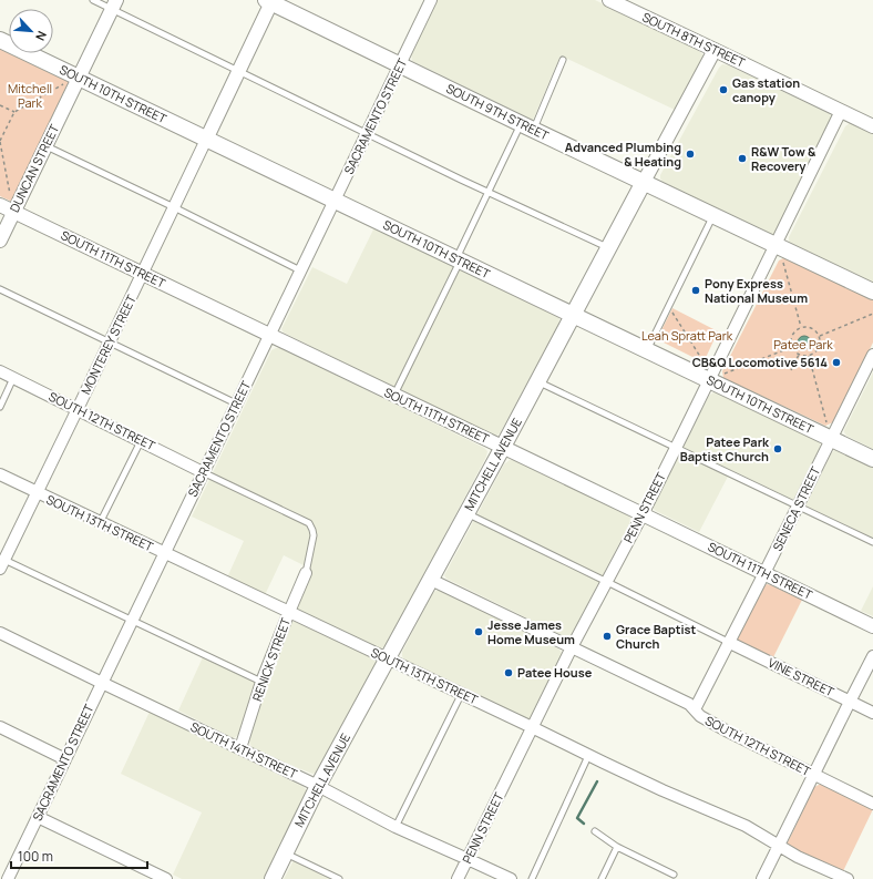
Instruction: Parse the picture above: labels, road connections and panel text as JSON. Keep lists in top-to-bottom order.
{
  "streets": {
    "main road": ["SOUTH 10TH STREET", "SOUTH 9TH STREET", "MITCHELL AVENUE"],
    "street": [
      "SOUTH 8TH STREET",
      "SACRAMENTO STREET",
      "DUNCAN STREET",
      "SOUTH 11TH STREET",
      "MONTEREY STREET",
      "SOUTH 12TH STREET",
      "PENN STREET",
      "SENECA STREET",
      "SOUTH 13TH STREET",
      "RENICK STREET",
      "VINE STREET",
      "SOUTH 14TH STREET"
    ]
  },
  "crossings": [
    ["SOUTH 8TH STREET", "MITCHELL AVENUE"],
    ["SOUTH 8TH STREET", "PENN STREET"],
    ["SOUTH 10TH STREET", "SACRAMENTO STREET"],
    ["SOUTH 10TH STREET", "DUNCAN STREET"],
    ["SOUTH 10TH STREET", "MONTEREY STREET"],
    ["SOUTH 10TH STREET", "MITCHELL AVENUE"],
    ["SOUTH 10TH STREET", "PENN STREET"],
    ["SOUTH 10TH STREET", "SENECA STREET"],
    ["SOUTH 9TH STREET", "SACRAMENTO STREET"],
    ["SOUTH 9TH STREET", "MONTEREY STREET"],
    ["SOUTH 9TH STREET", "MITCHELL AVENUE"],
    ["SOUTH 9TH STREET", "PENN STREET"],
    ["SACRAMENTO STREET", "SOUTH 11TH STREET"],
    ["SACRAMENTO STREET", "SOUTH 12TH STREET"],
    ["SACRAMENTO STREET", "SOUTH 13TH STREET"],
    ["SACRAMENTO STREET", "SOUTH 14TH STREET"],
    ["DUNCAN STREET", "SOUTH 11TH STREET"],
    ["SOUTH 11TH STREET", "MONTEREY STREET"],
    ["SOUTH 11TH STREET", "MITCHELL AVENUE"],
    ["SOUTH 11TH STREET", "PENN STREET"],
    ["SOUTH 11TH STREET", "SENECA STREET"],
    ["MONTEREY STREET", "SOUTH 12TH STREET"],
    ["MONTEREY STREET", "SOUTH 13TH STREET"],
    ["SOUTH 12TH STREET", "MITCHELL AVENUE"],
    ["SOUTH 12TH STREET", "PENN STREET"],
    ["SOUTH 12TH STREET", "SENECA STREET"],
    ["MITCHELL AVENUE", "SOUTH 13TH STREET"],
    ["MITCHELL AVENUE", "SOUTH 14TH STREET"],
    ["PENN STREET", "SOUTH 13TH STREET"],
    ["PENN STREET", "SOUTH 14TH STREET"],
    ["SENECA STREET", "VINE STREET"],
    ["SOUTH 13TH STREET", "RENICK STREET"],
    ["RENICK STREET", "SOUTH 14TH STREET"]
  ],
  "parks": ["Mitchell Park", "Leah Spratt Park", "Patee Park"],
  "places": [
    "Gas station canopy",
    "Advanced Plumbing & Heating",
    "R&W Tow & Recovery",
    "Pony Express National Museum",
    "CB&Q Locomotive 5614",
    "Patee Park Baptist Church",
    "Jesse James Home Museum",
    "Grace Baptist Church",
    "Patee House"
  ],
  "scale_bar": "100 m",
  "north": "bottom right"
}
